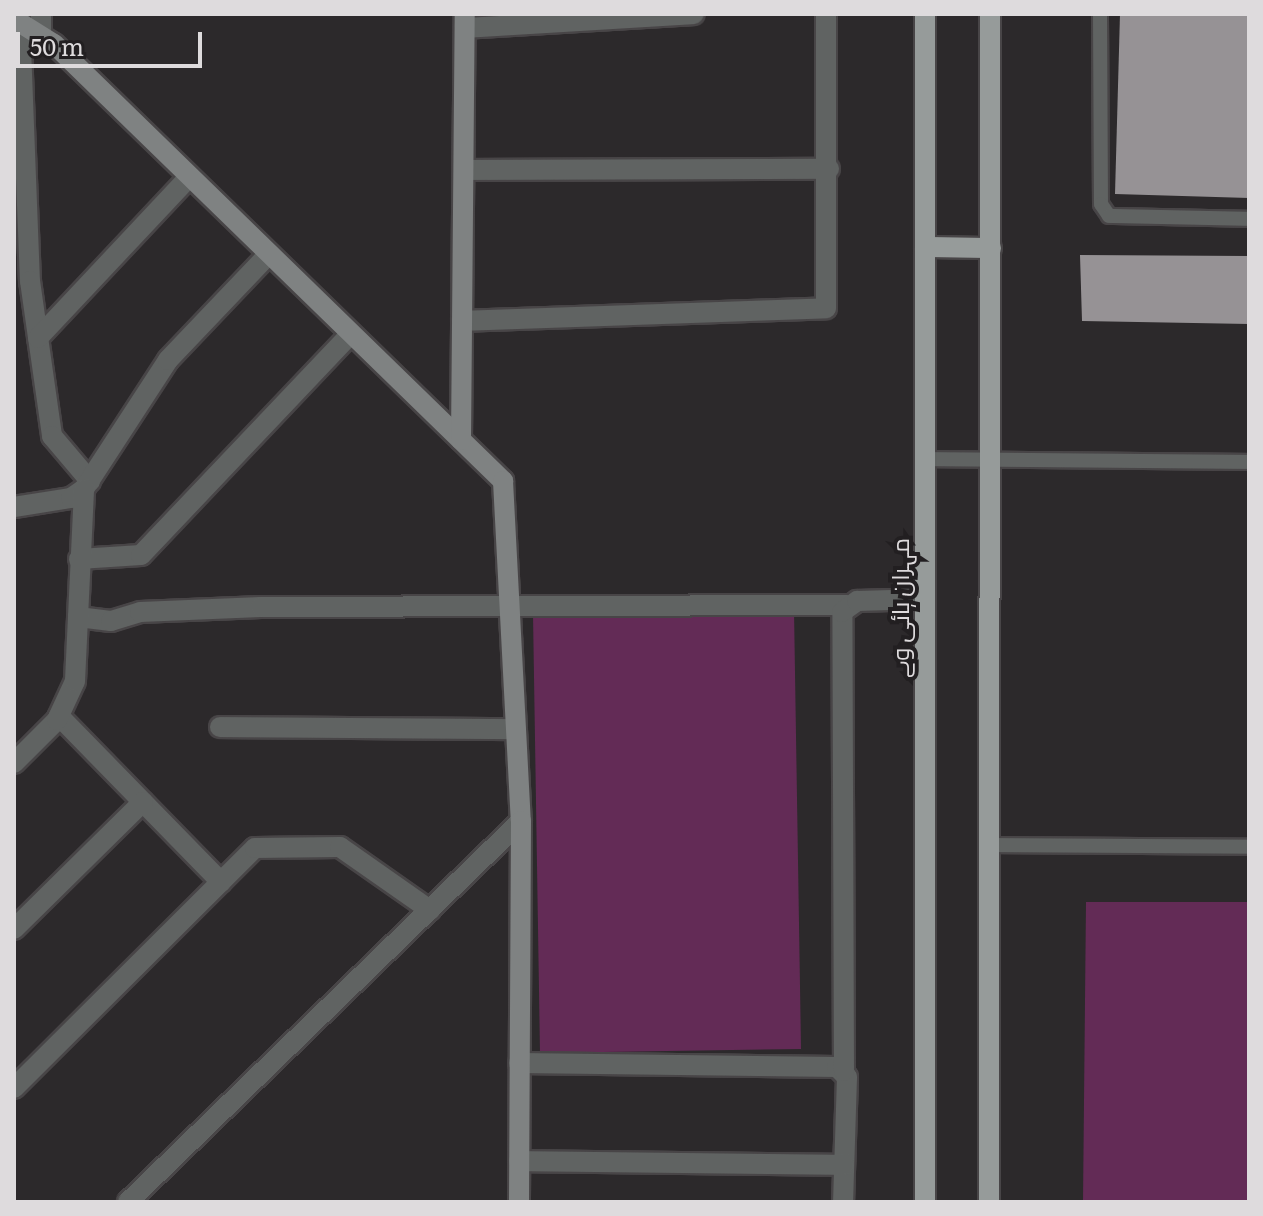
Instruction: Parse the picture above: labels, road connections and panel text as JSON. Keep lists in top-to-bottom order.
{
  "streets": {
    "main road": ["مہران ہائی وے"]
  },
  "scale_bar": "50 m"
}
